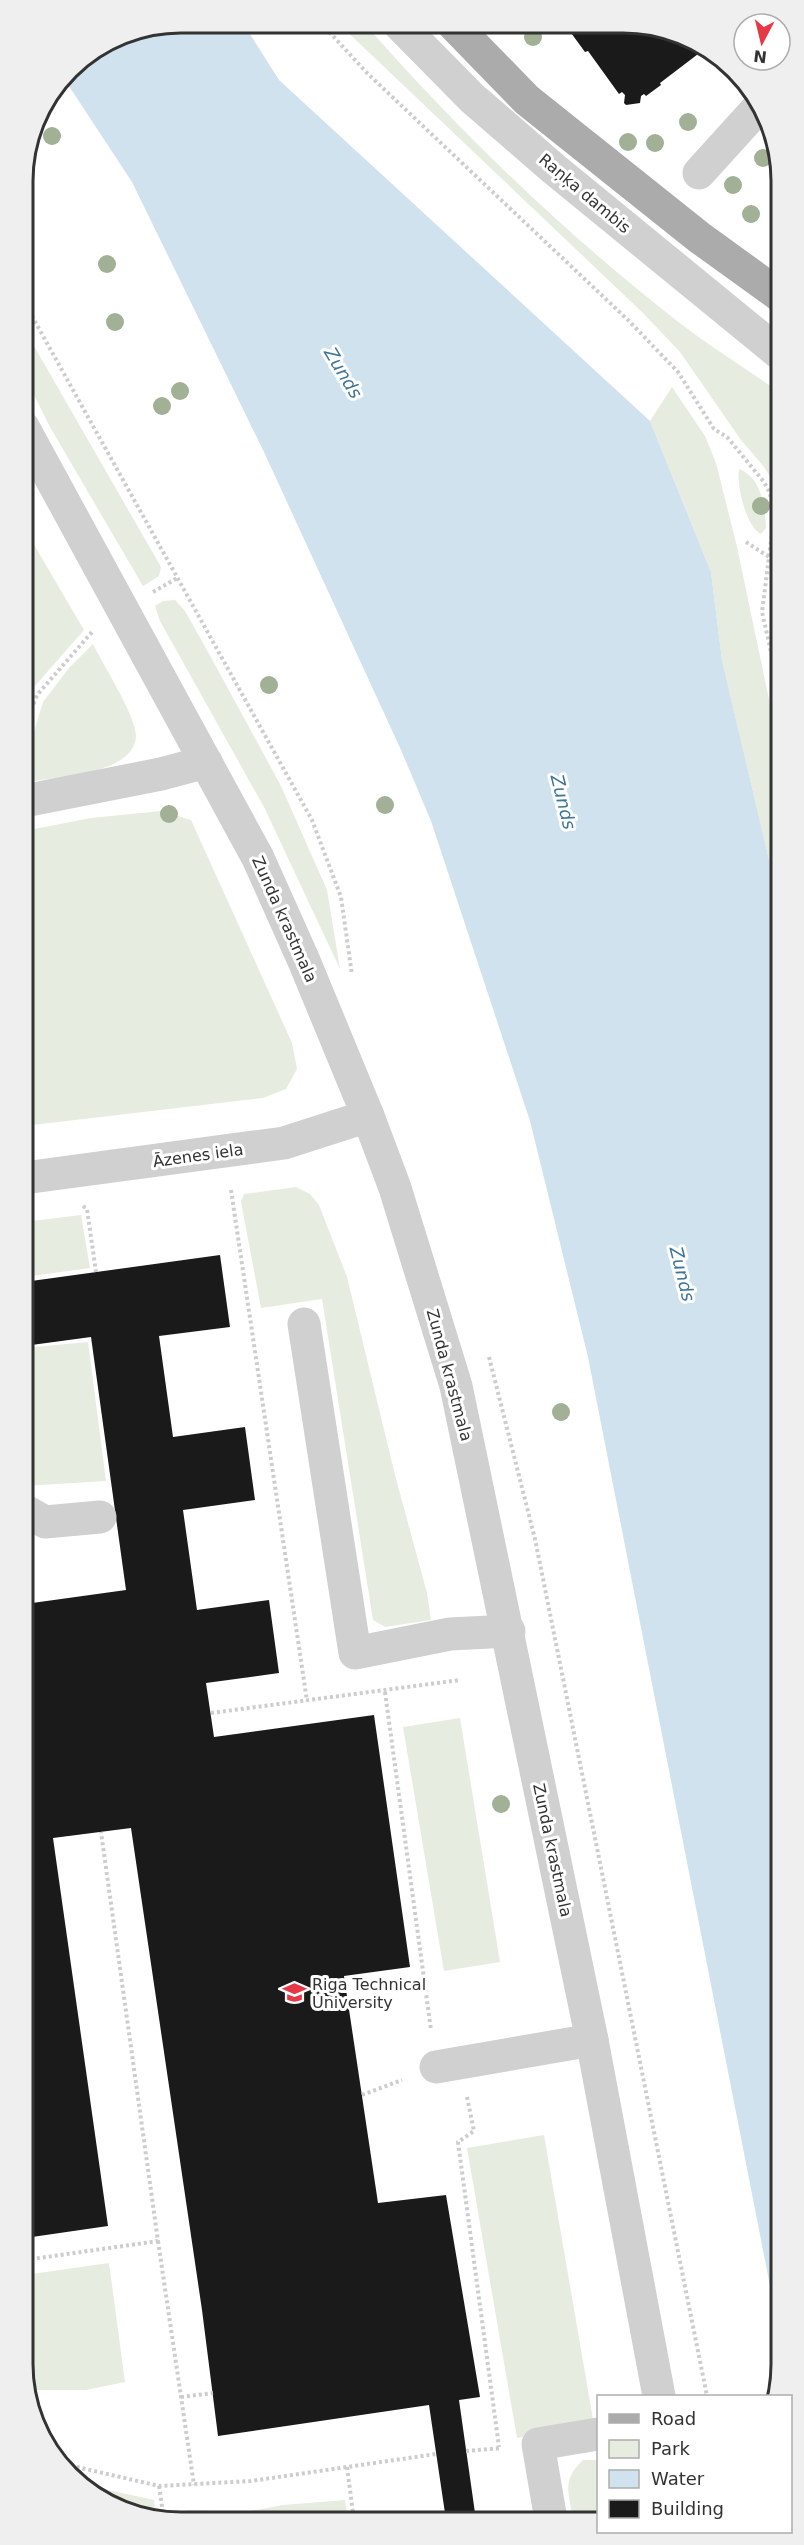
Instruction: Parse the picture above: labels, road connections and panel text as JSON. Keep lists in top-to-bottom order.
{
  "streets": {
    "street": ["Raņķa dambis", "Zunda krastmala", "Āzenes iela"]
  },
  "crossings": [
    ["Zunda krastmala", "Āzenes iela"]
  ],
  "water": ["Zunds"],
  "places": {
    "school or university": ["Riga Technical University"]
  },
  "legend": [
    "Road",
    "Park",
    "Water",
    "Building"
  ],
  "north": "bottom"
}
